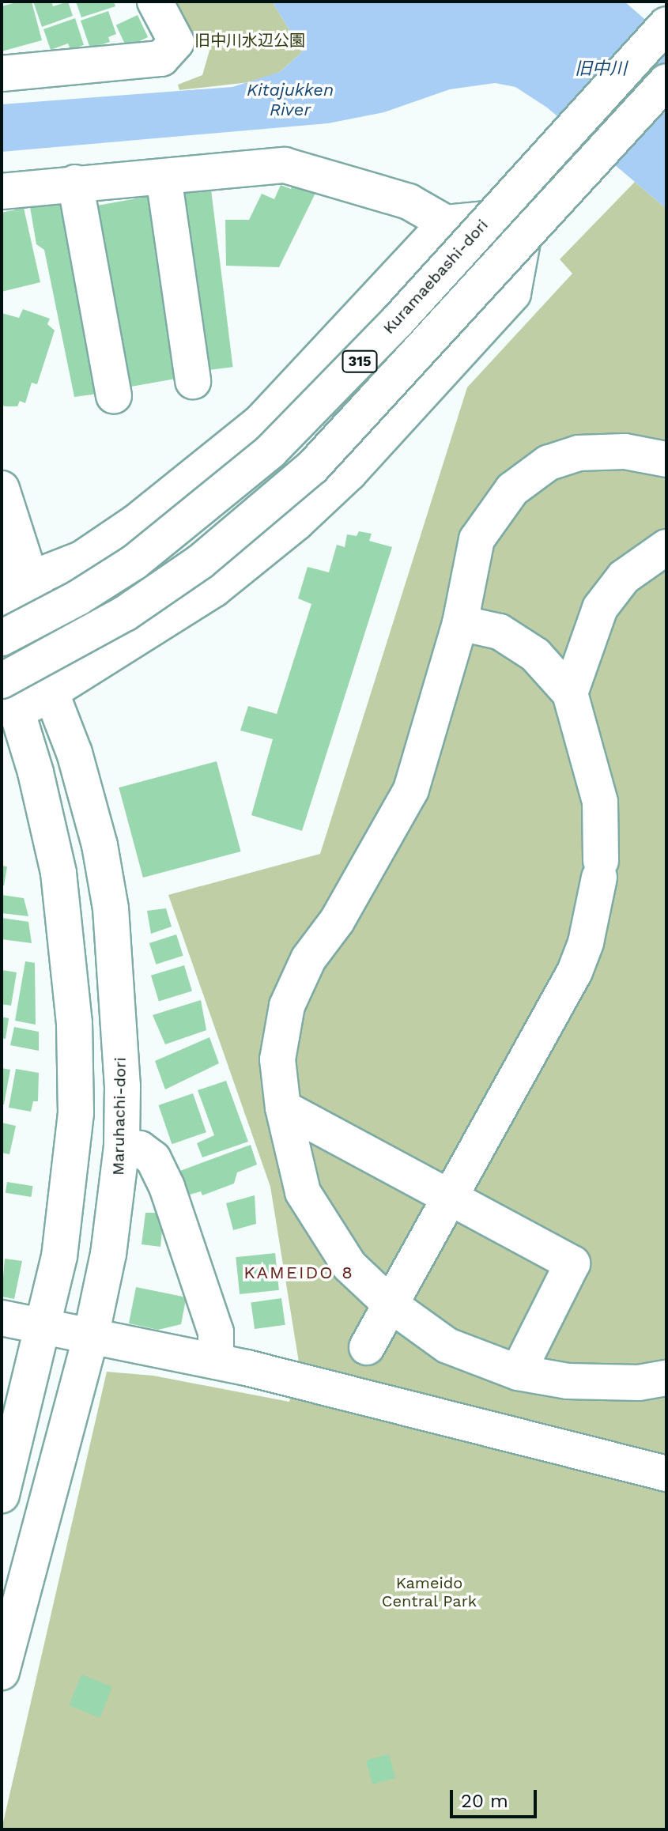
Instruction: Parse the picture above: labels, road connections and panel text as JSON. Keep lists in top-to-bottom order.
{
  "streets": {
    "main road": ["Kuramaebashi-dori", "315", "Maruhachi-dori"]
  },
  "districts": ["KAMEIDO 8"],
  "water": ["旧中川", "Kitajukken River"],
  "parks": ["旧中川水辺公園", "Kameido Central Park"],
  "scale_bar": "20 m"
}
